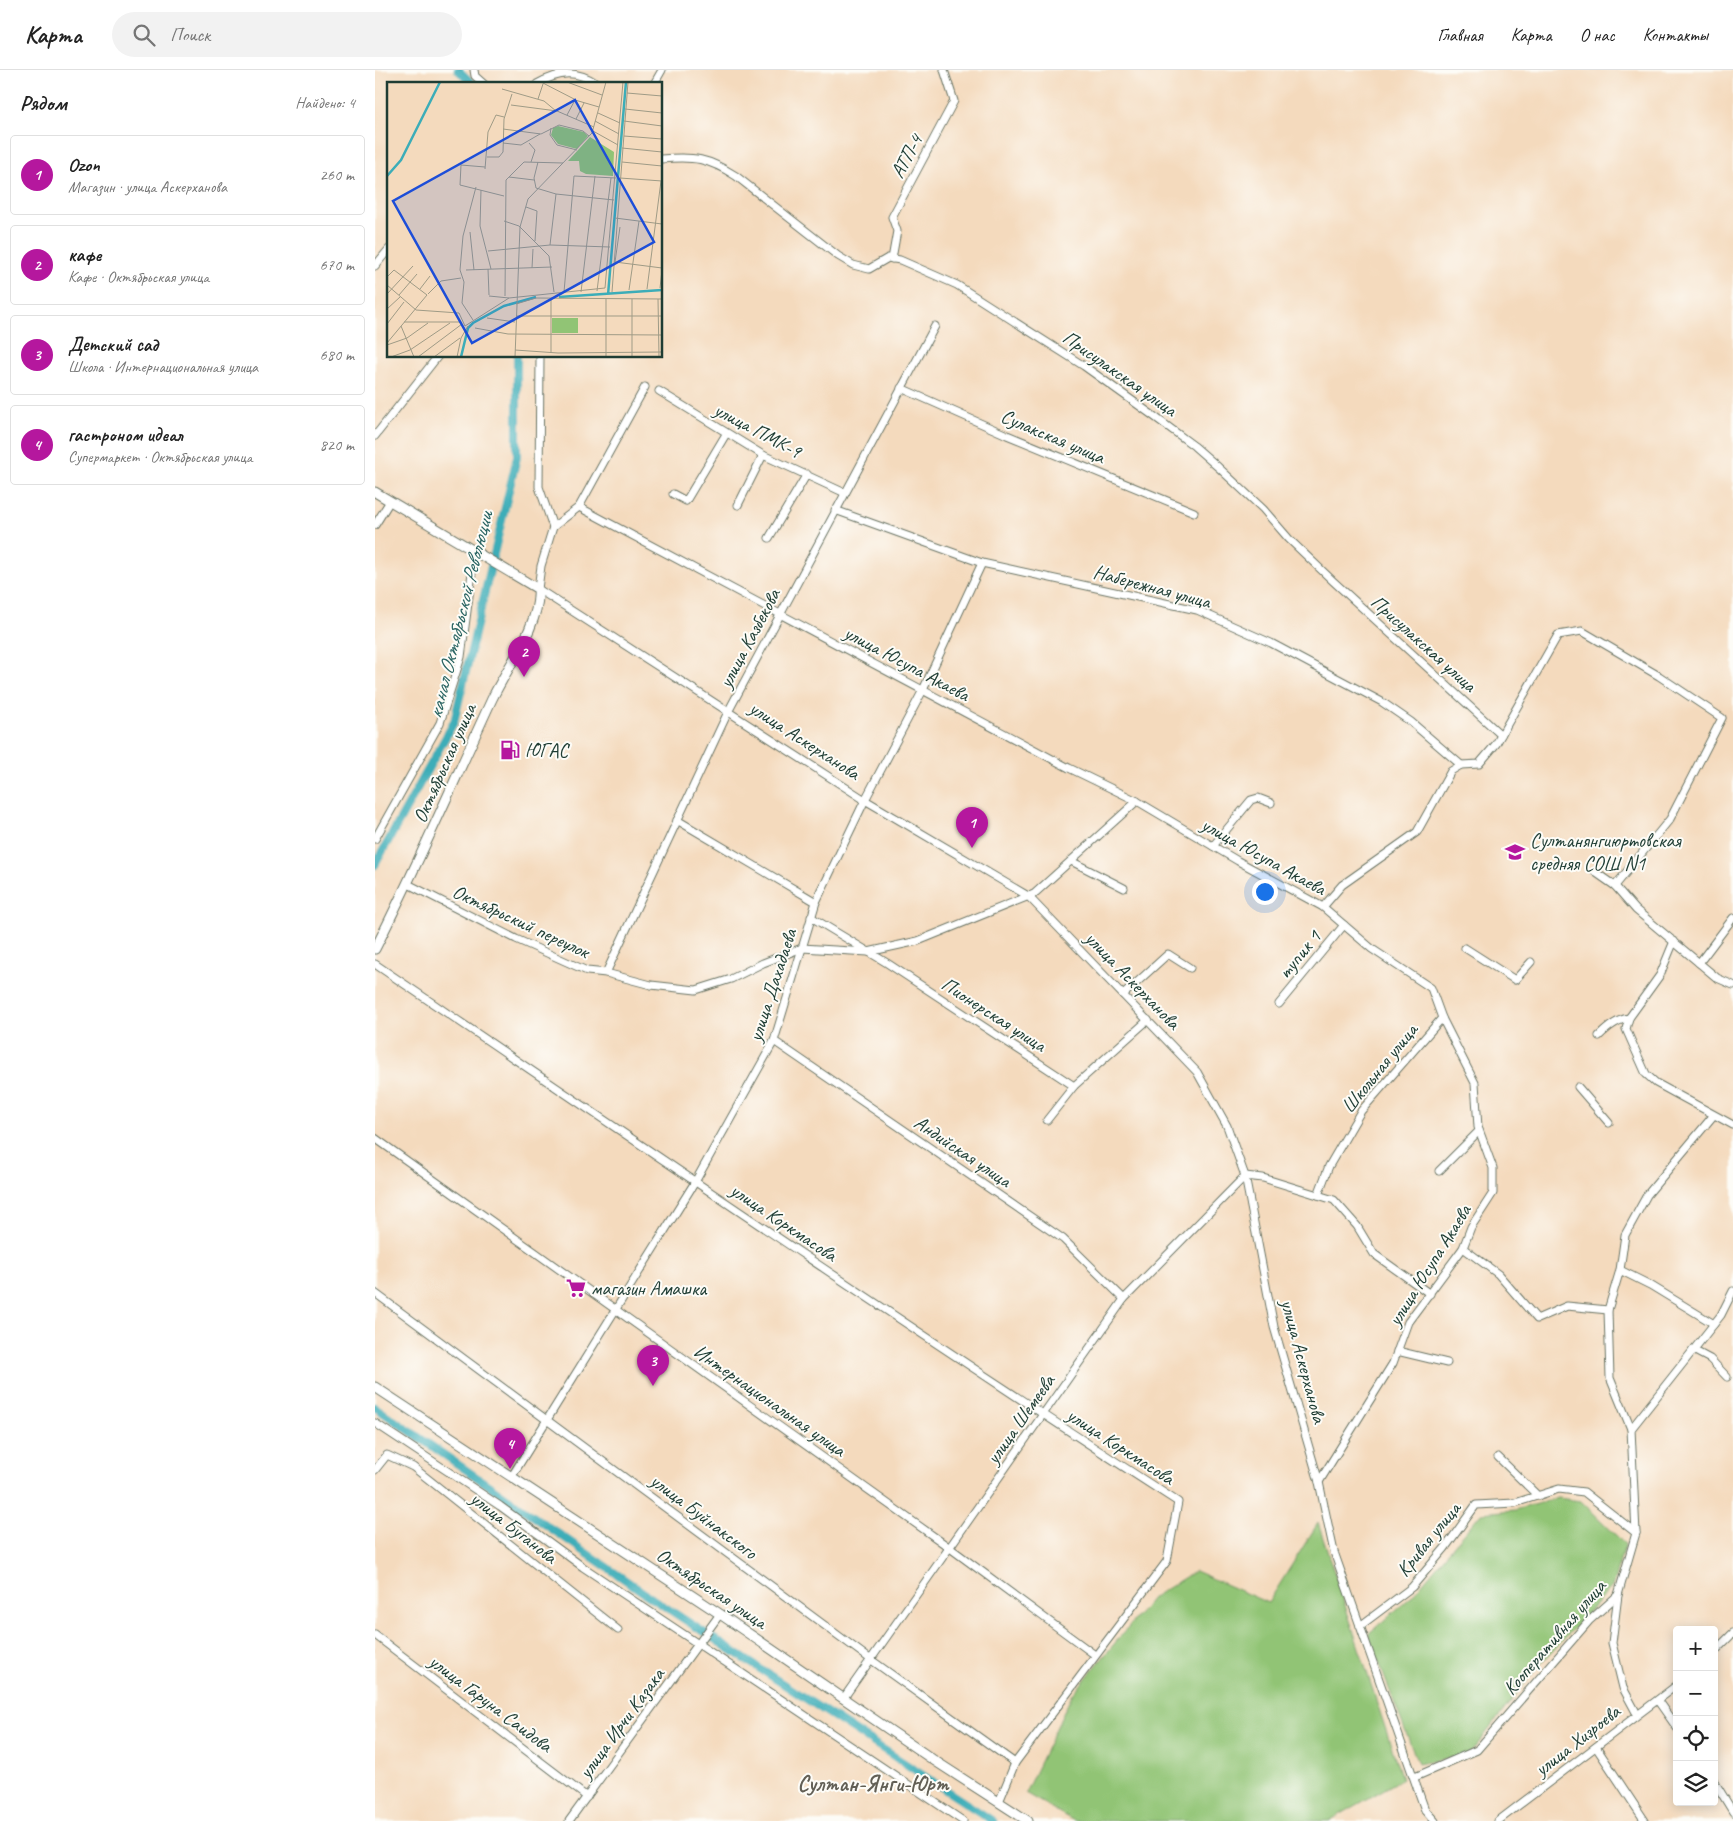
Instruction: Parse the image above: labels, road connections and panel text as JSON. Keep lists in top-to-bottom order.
{
  "streets": {
    "street": [
      "АТП-4",
      "Присулакская улица",
      "улица ПМК-9",
      "Сулакская улица",
      "Набережная улица",
      "улица Казбекова",
      "улица Юсупа Акаева",
      "улица Аскерханова",
      "Октябрьская улица",
      "Октябрьский переулок",
      "тупик 1",
      "улица Дахадаева",
      "Пионерская улица",
      "Школьная улица",
      "Андийская улица",
      "улица Коркмасова",
      "Интернациональная улица",
      "улица Шемеева",
      "улица Буйнакского",
      "улица Буганова",
      "Кривая улица",
      "Кооперативная улица",
      "улица Гаруна Саидова",
      "улица Ирчи Казака",
      "улица Хизроева"
    ]
  },
  "crossings": [
    ["АТП-4", "Присулакская улица"],
    ["улица ПМК-9", "улица Казбекова"],
    ["Сулакская улица", "улица Казбекова"],
    ["Набережная улица", "улица Казбекова"],
    ["Набережная улица", "улица Дахадаева"],
    ["улица Казбекова", "улица Юсупа Акаева"],
    ["улица Казбекова", "улица Аскерханова"],
    ["улица Казбекова", "Октябрьский переулок"],
    ["улица Юсупа Акаева", "улица Аскерханова"],
    ["улица Юсупа Акаева", "Октябрьский переулок"],
    ["улица Юсупа Акаева", "тупик 1"],
    ["улица Юсупа Акаева", "улица Дахадаева"],
    ["улица Юсупа Акаева", "Школьная улица"],
    ["улица Аскерханова", "Октябрьская улица"],
    ["улица Аскерханова", "Октябрьский переулок"],
    ["улица Аскерханова", "улица Дахадаева"],
    ["улица Аскерханова", "улица Шемеева"],
    ["улица Аскерханова", "Кривая улица"],
    ["улица Аскерханова", "Кооперативная улица"],
    ["Октябрьская улица", "Октябрьский переулок"],
    ["Октябрьская улица", "улица Дахадаева"],
    ["Октябрьская улица", "улица Шемеева"],
    ["Октябрьская улица", "улица Ирчи Казака"],
    ["Октябрьский переулок", "улица Дахадаева"],
    ["Октябрьский переулок", "Пионерская улица"],
    ["улица Дахадаева", "Пионерская улица"],
    ["улица Дахадаева", "Андийская улица"],
    ["улица Дахадаева", "улица Коркмасова"],
    ["улица Дахадаева", "Интернациональная улица"],
    ["улица Дахадаева", "улица Буйнакского"],
    ["Андийская улица", "улица Шемеева"],
    ["улица Коркмасова", "Интернациональная улица"],
    ["улица Коркмасова", "улица Шемеева"],
    ["Интернациональная улица", "улица Шемеева"],
    ["улица Шемеева", "улица Буйнакского"],
    ["Кривая улица", "Кооперативная улица"],
    ["улица Гаруна Саидова", "улица Ирчи Казака"]
  ],
  "districts": ["Султан-Янги-Юрт"],
  "water": ["канал Октябрьской Революции"],
  "places": {
    "fuel station": ["ЮГАС"],
    "school or university": ["Султанянгиюртовская средняя СОШ N1"],
    "supermarket": ["магазин Амашка"]
  },
  "page": {
    "header": "Карта",
    "search": "Поиск",
    "nav": [
      "Главная",
      "Карта",
      "О нас",
      "Контакты"
    ],
    "heading": ["Рядом", "Найдено: 4"],
    "list": [
      {
        "mark": "1",
        "name": "Ozon",
        "note": "Магазин · улица Аскерханова",
        "value": "260 m"
      },
      {
        "mark": "2",
        "name": "кафе",
        "note": "Кафе · Октябрьская улица",
        "value": "670 m"
      },
      {
        "mark": "3",
        "name": "Детский сад",
        "note": "Школа · Интернациональная улица",
        "value": "680 m"
      },
      {
        "mark": "4",
        "name": "гастроном идеал",
        "note": "Супермаркет · Октябрьская улица",
        "value": "820 m"
      }
    ],
    "pins": [
      "2",
      "1",
      "3",
      "4"
    ],
    "map_buttons": ["+", "−"]
  }
}
